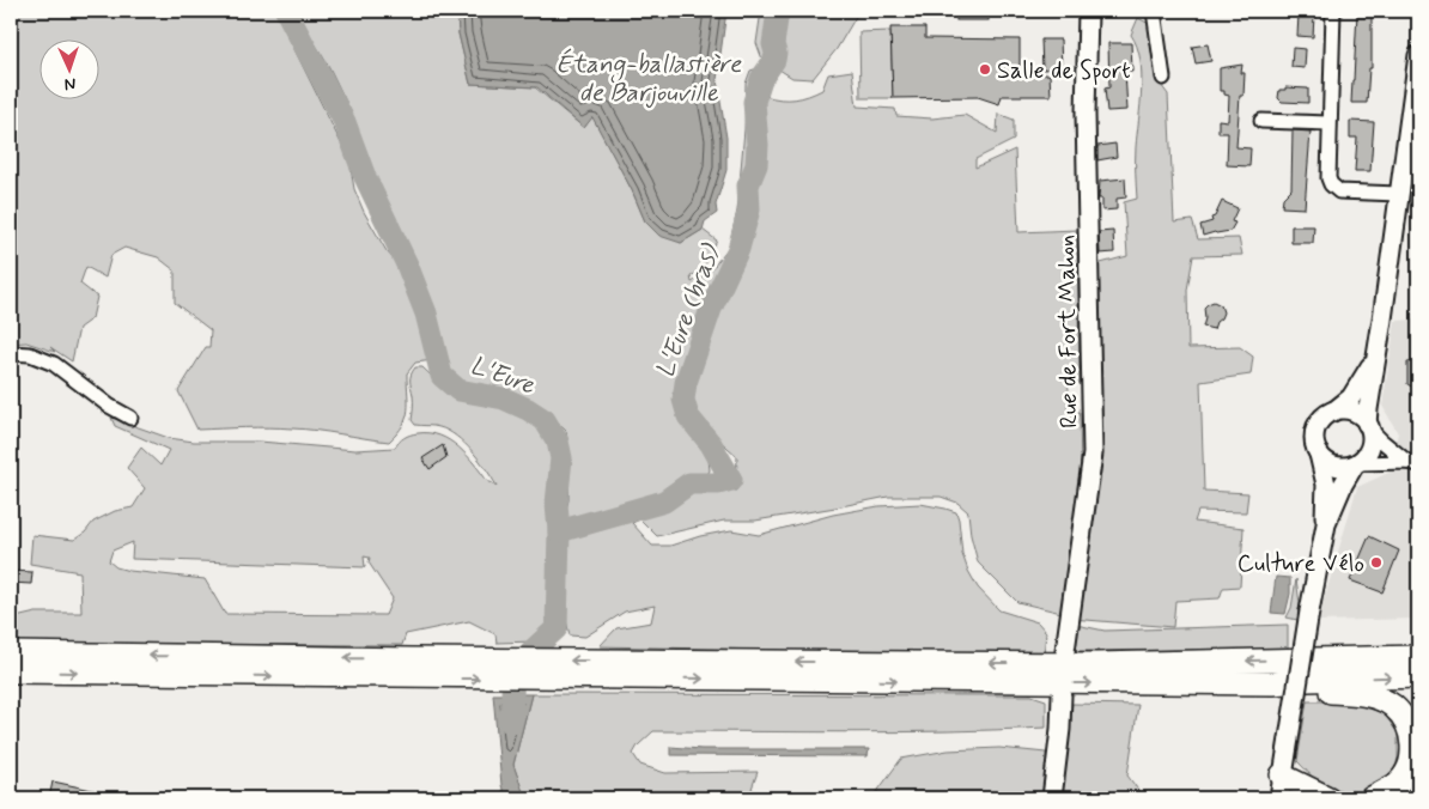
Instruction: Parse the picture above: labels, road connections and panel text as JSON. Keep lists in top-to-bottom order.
{
  "streets": {
    "street": ["Rue de Fort Mahon"]
  },
  "water": ["Étang-ballastière de Barjouville", "L'Eure (bras)", "L'Eure"],
  "places": ["Salle de Sport", "Culture Vélo"],
  "north": "bottom"
}
